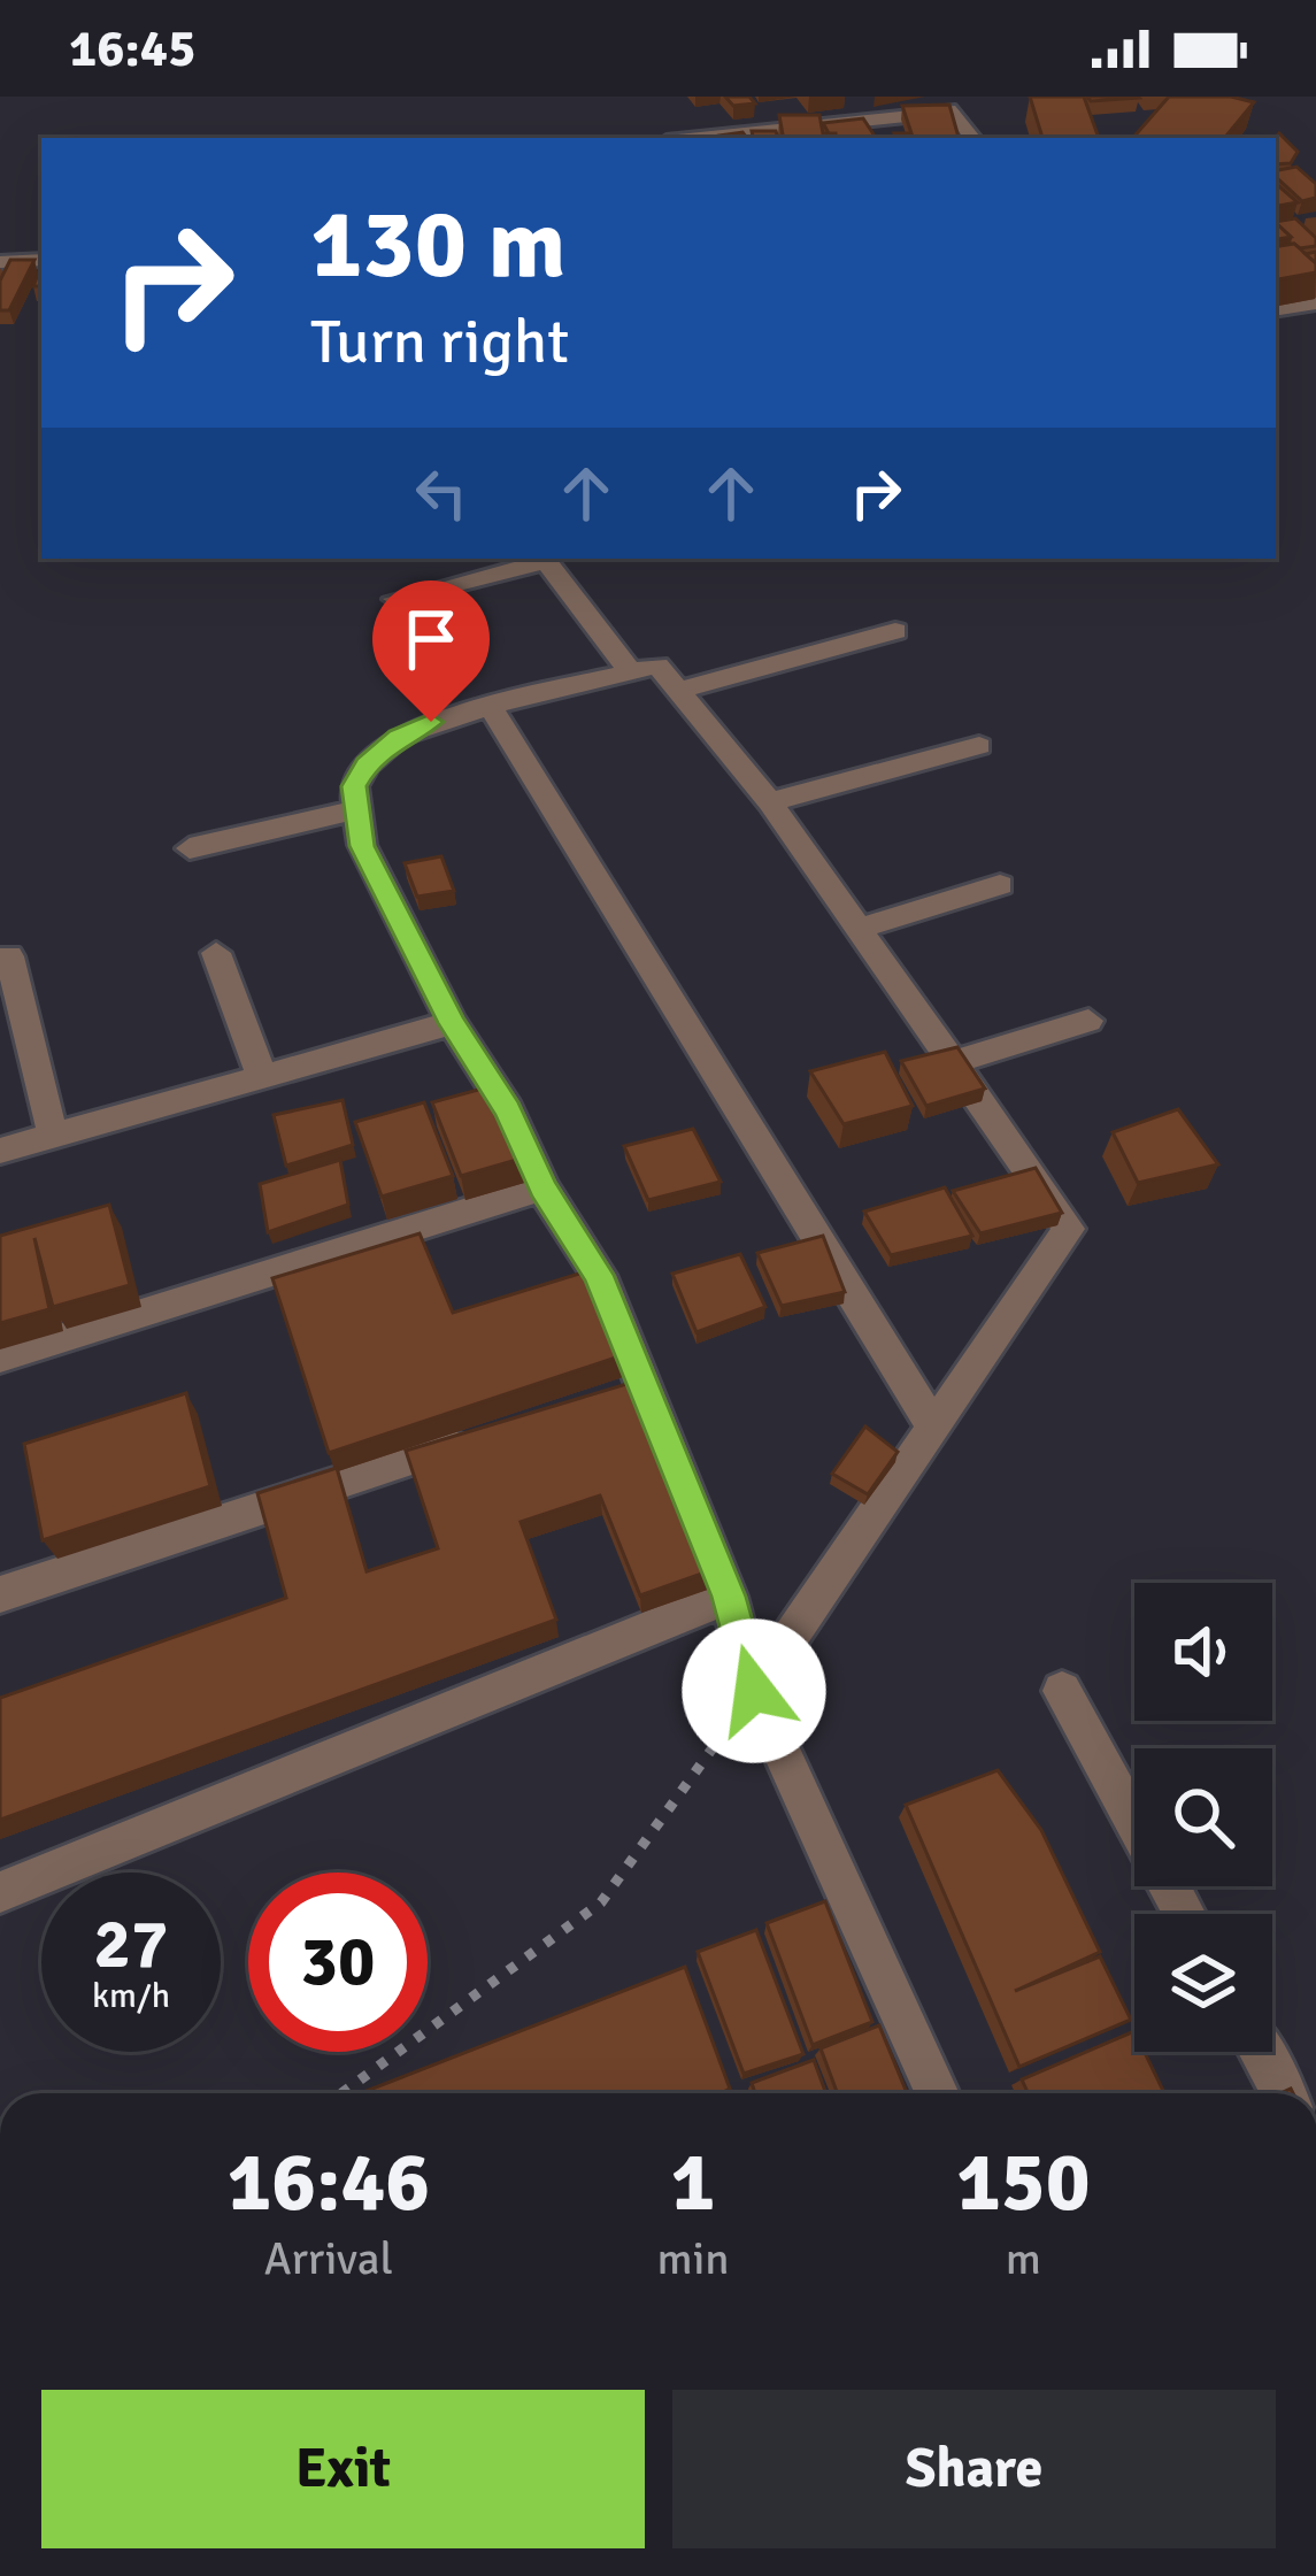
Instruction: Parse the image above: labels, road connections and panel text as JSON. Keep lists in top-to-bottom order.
{
  "page": {
    "status": "16:45",
    "turn": ["130 m", "Turn right"],
    "speed": "27 km/h",
    "limit": "30",
    "eta": [
      "16:46",
      "Arrival",
      "1",
      "min",
      "150",
      "m"
    ],
    "buttons": ["Exit", "Share"]
  }
}
